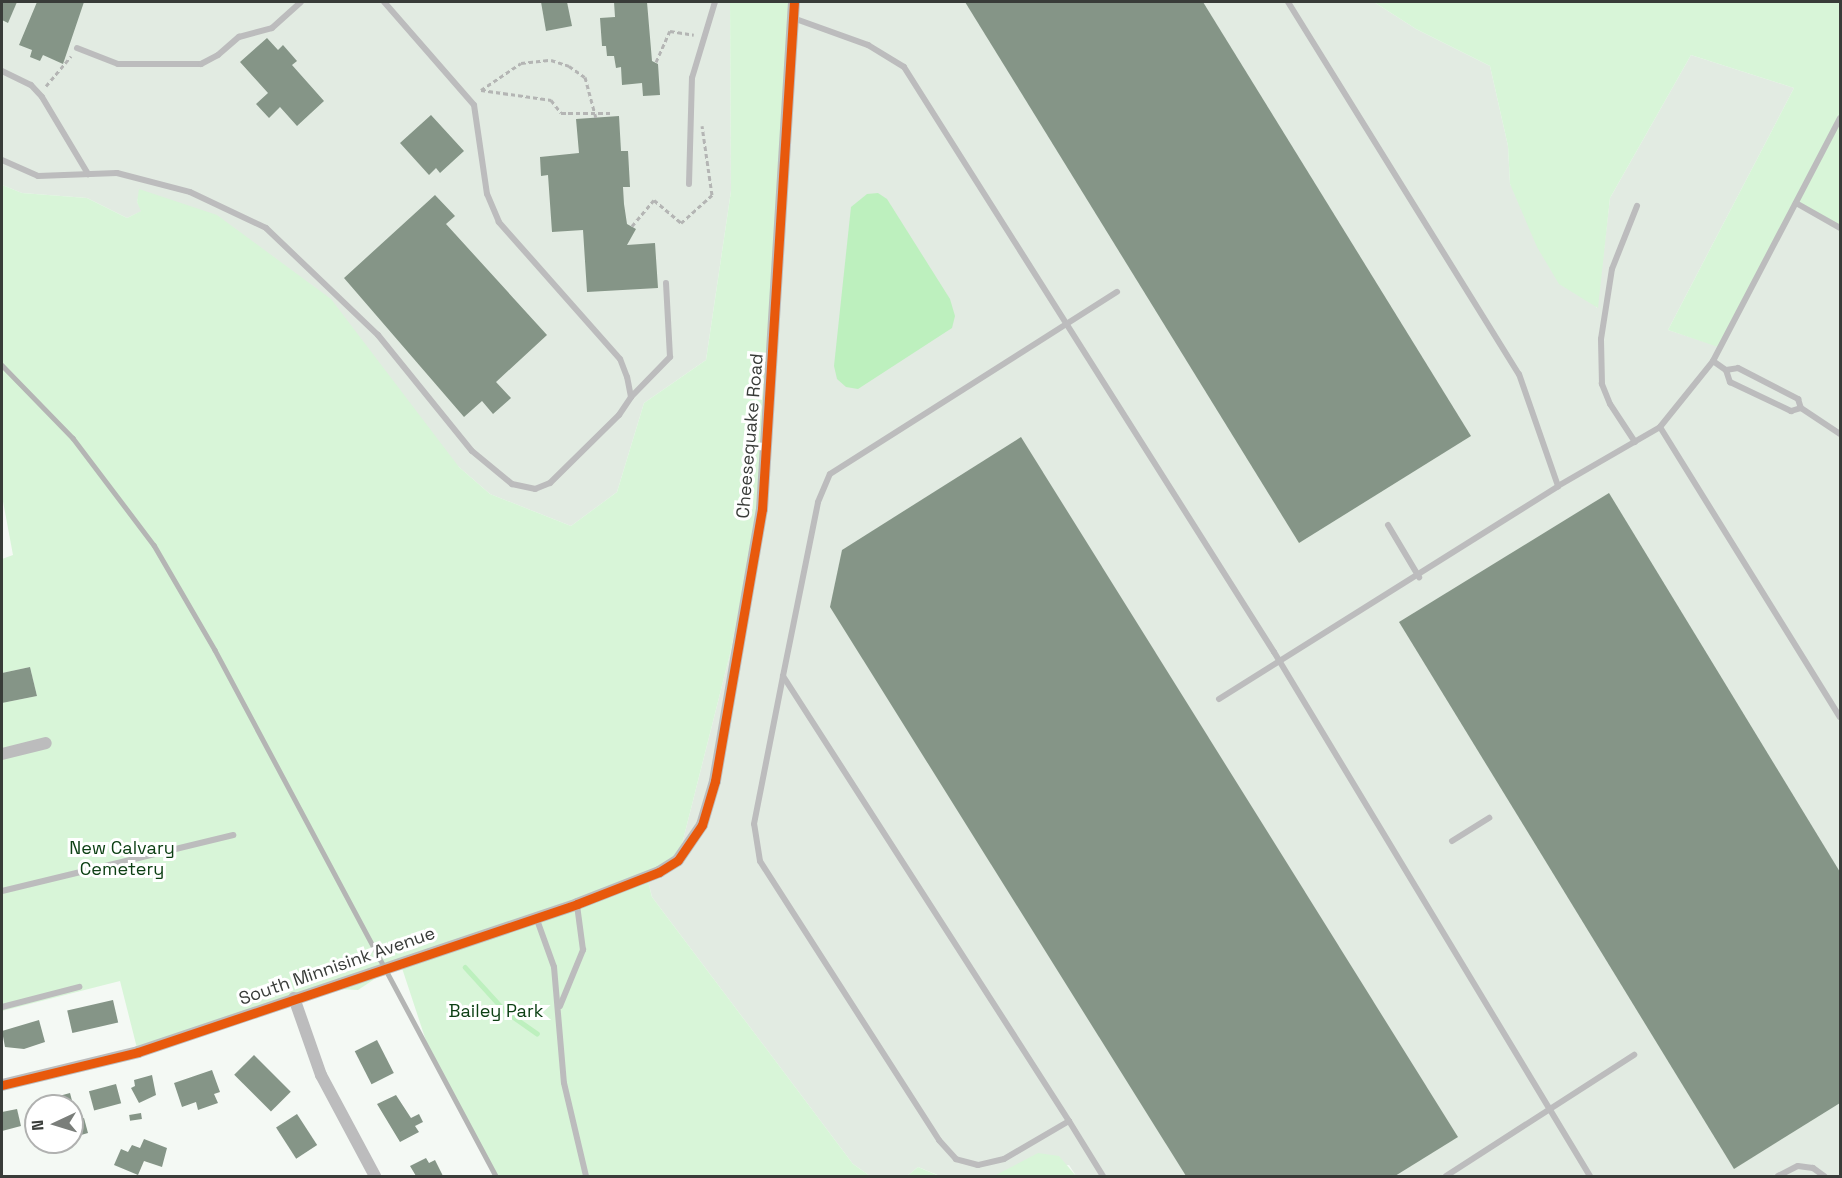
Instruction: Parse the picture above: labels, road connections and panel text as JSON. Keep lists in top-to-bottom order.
{
  "streets": {
    "street": ["Cheesequake Road", "South Minnisink Avenue"]
  },
  "crossings": [
    ["Cheesequake Road", "South Minnisink Avenue"]
  ],
  "parks": ["New Calvary Cemetery", "Bailey Park"],
  "north": "left"
}
